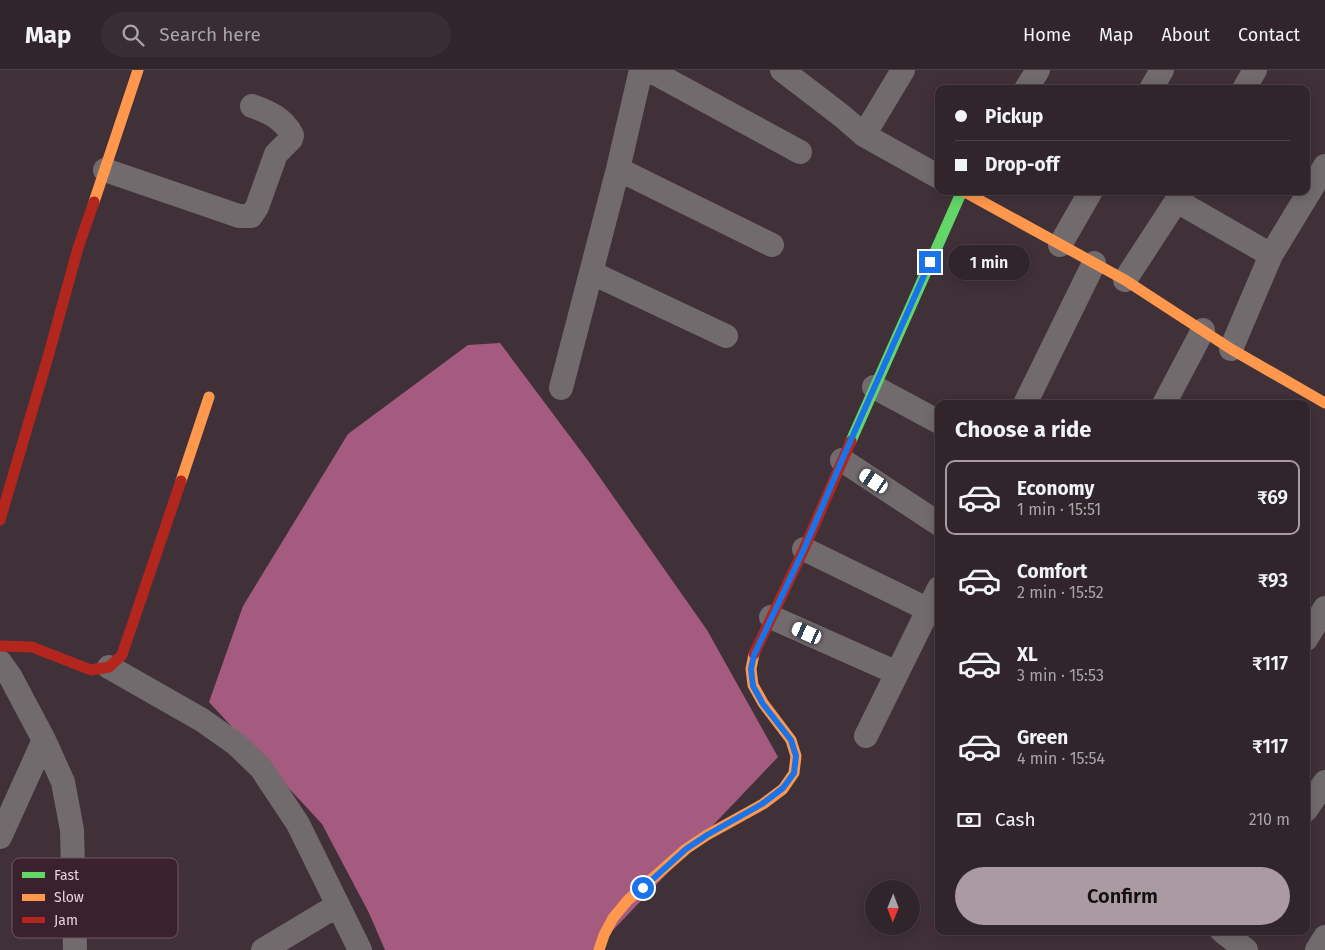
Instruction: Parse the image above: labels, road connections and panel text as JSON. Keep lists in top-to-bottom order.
{
  "legend": ["Fast", "Slow", "Jam"],
  "north": "bottom",
  "page": {
    "header": "Map",
    "search": "Search here",
    "nav": [
      "Home",
      "Map",
      "About",
      "Contact"
    ],
    "banner": ["Pickup", "Drop-off"],
    "bubble": "1 min",
    "heading": "Choose a ride",
    "list": [
      {
        "name": "Economy",
        "note": "1 min · 15:51",
        "value": "₹69"
      },
      {
        "name": "Comfort",
        "note": "2 min · 15:52",
        "value": "₹93"
      },
      {
        "name": "XL",
        "note": "3 min · 15:53",
        "value": "₹117"
      },
      {
        "name": "Green",
        "note": "4 min · 15:54",
        "value": "₹117"
      }
    ],
    "pay": ["Cash", "210 m"],
    "buttons": "Confirm"
  }
}
